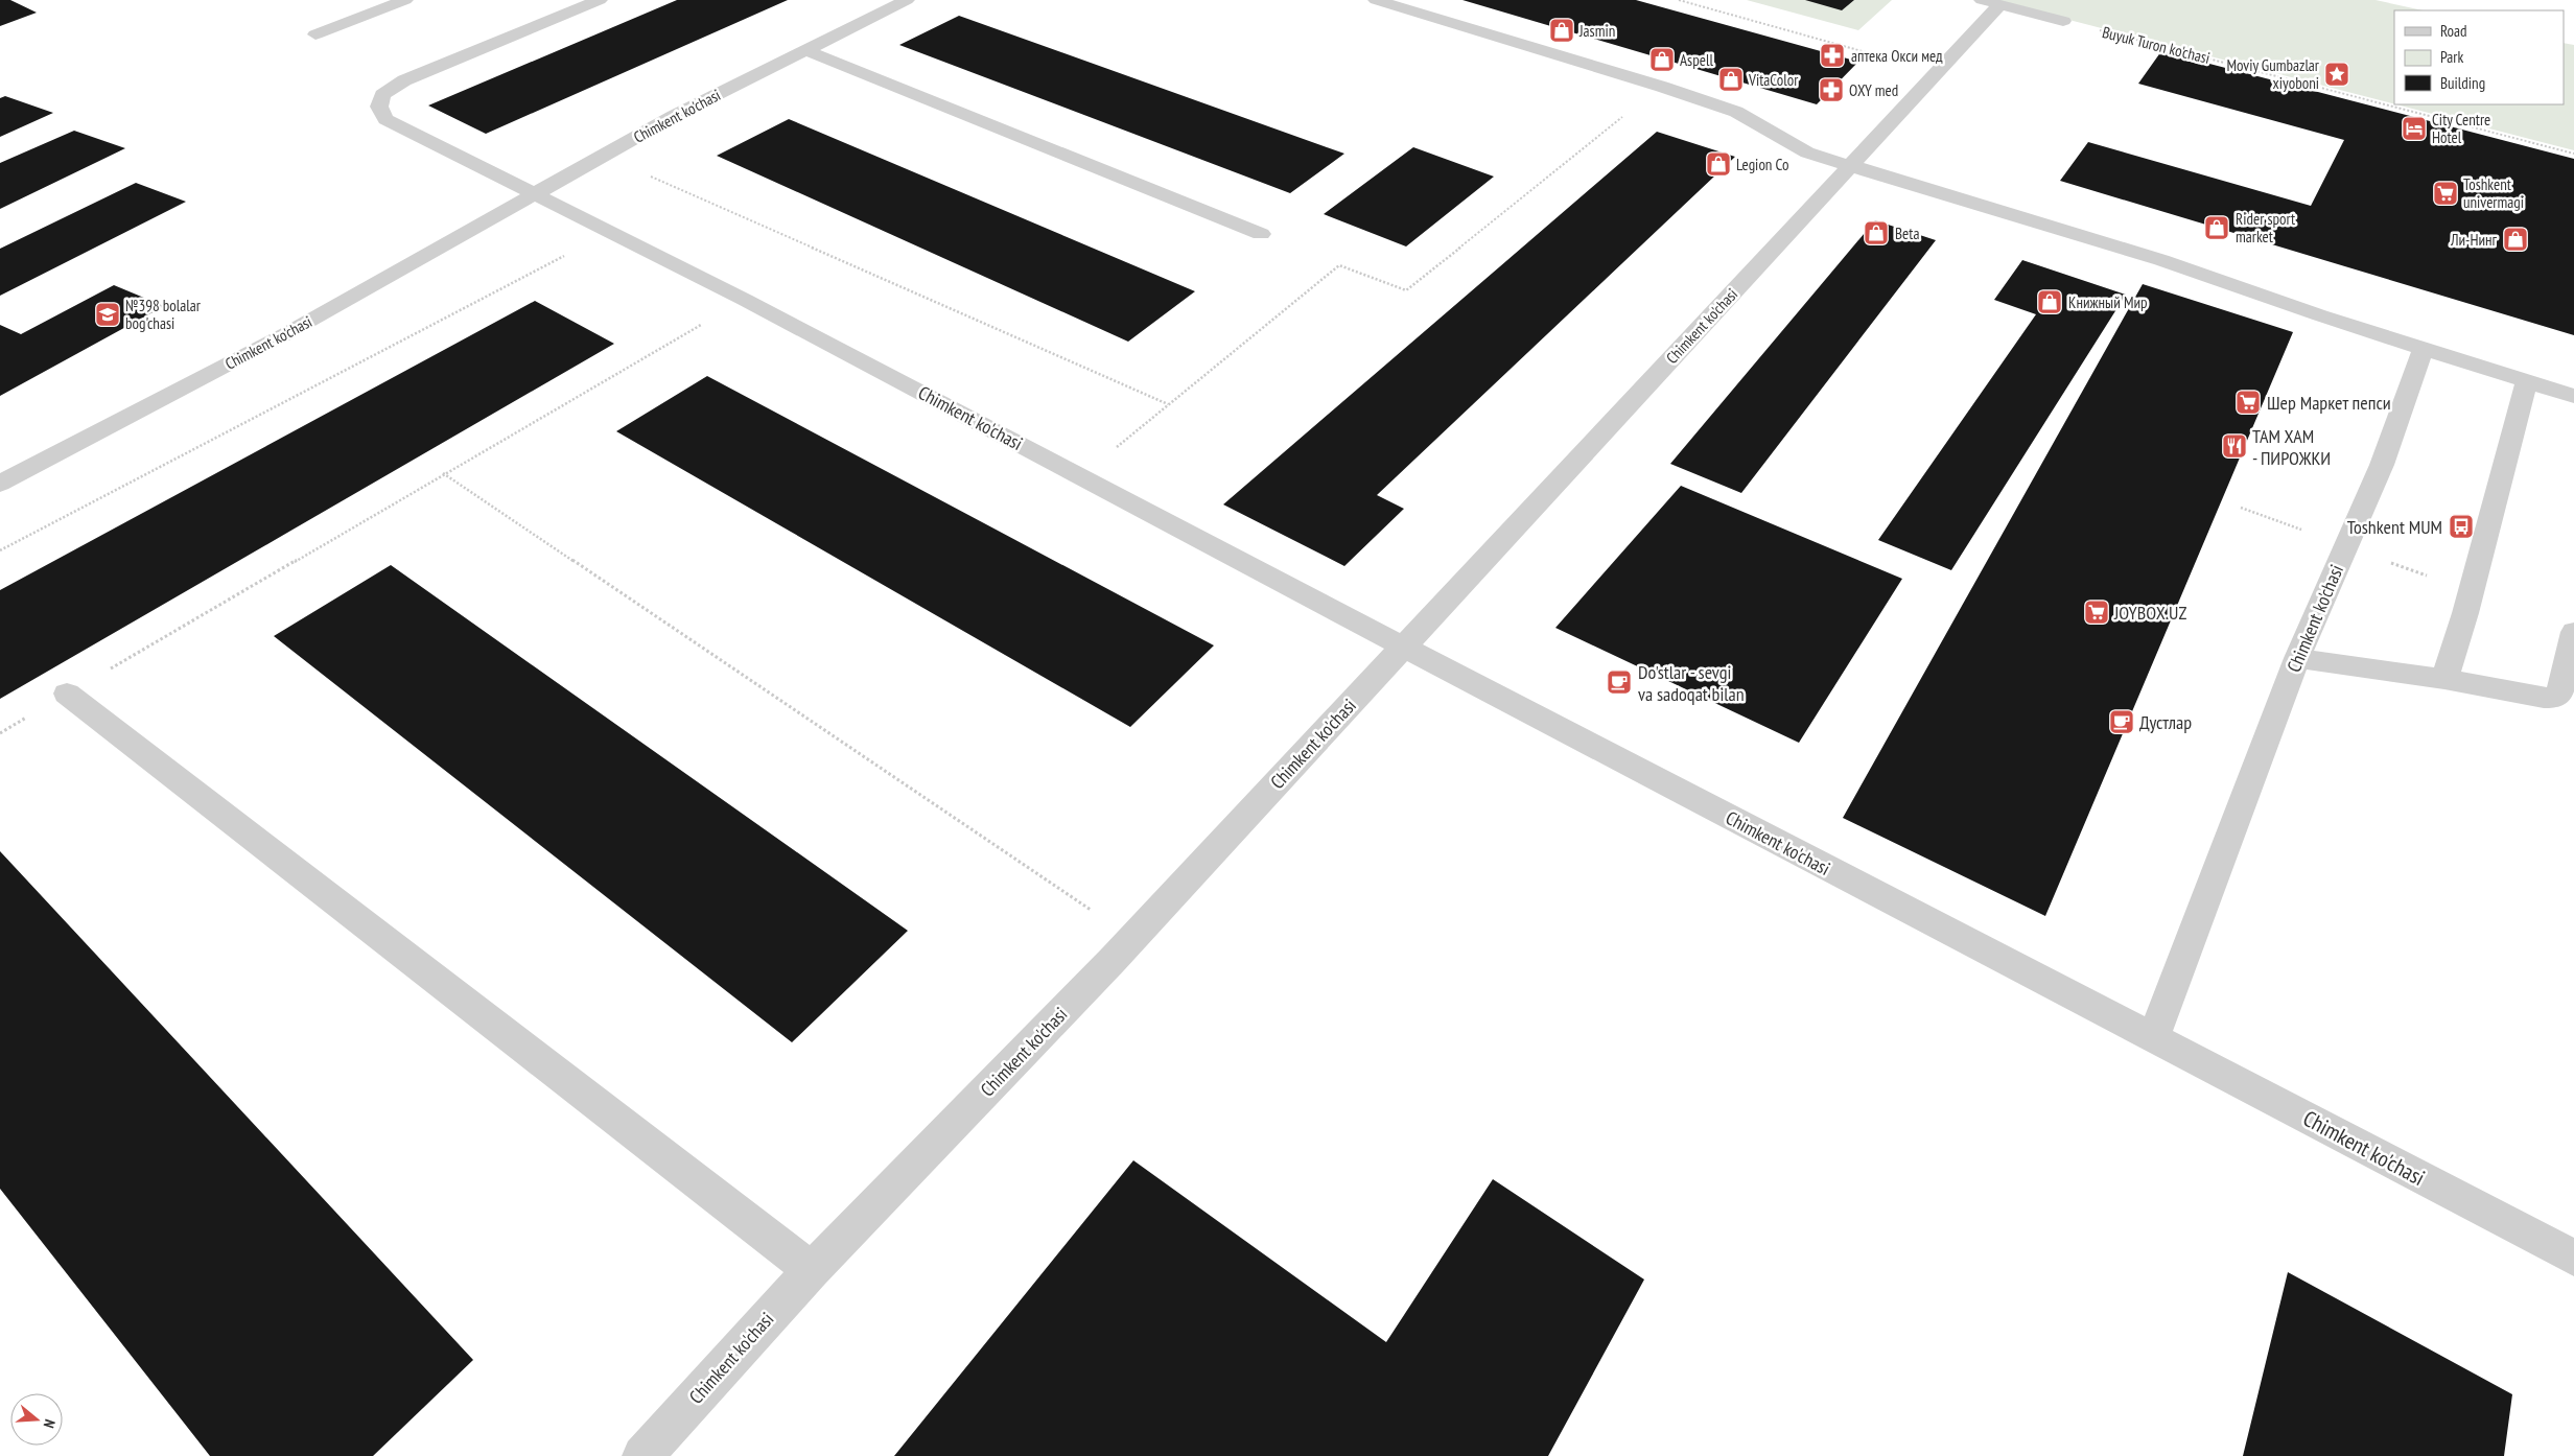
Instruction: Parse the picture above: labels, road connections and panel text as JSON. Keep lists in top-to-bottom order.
{
  "streets": {
    "street": ["Chimkent ko'chasi"],
    "path": ["Buyuk Turon ko'chasi"]
  },
  "places": {
    "shop": [
      "Jasmin",
      "Aspell",
      "VitaColor",
      "Legion Co",
      "Rider sport market",
      "Beta",
      "Ли-Нинг",
      "Книжный Мир"
    ],
    "pharmacy": ["аптека Окси мед", "OXY med"],
    "place": ["Moviy Gumbazlar xiyoboni"],
    "hotel": ["City Centre Hotel"],
    "supermarket": ["Toshkent univermagi", "Шер Маркет пепси", "JOYBOX.UZ"],
    "school or university": ["№398 bolalar bog'chasi"],
    "restaurant": ["ТАМ ХАМ - ПИРОЖКИ"],
    "bus stop": ["Toshkent MUM"],
    "cafe": ["Do'stlar - sevgi va sadoqat bilan", "Дустлар"]
  },
  "legend": ["Road", "Park", "Building"],
  "north": "right"
}
